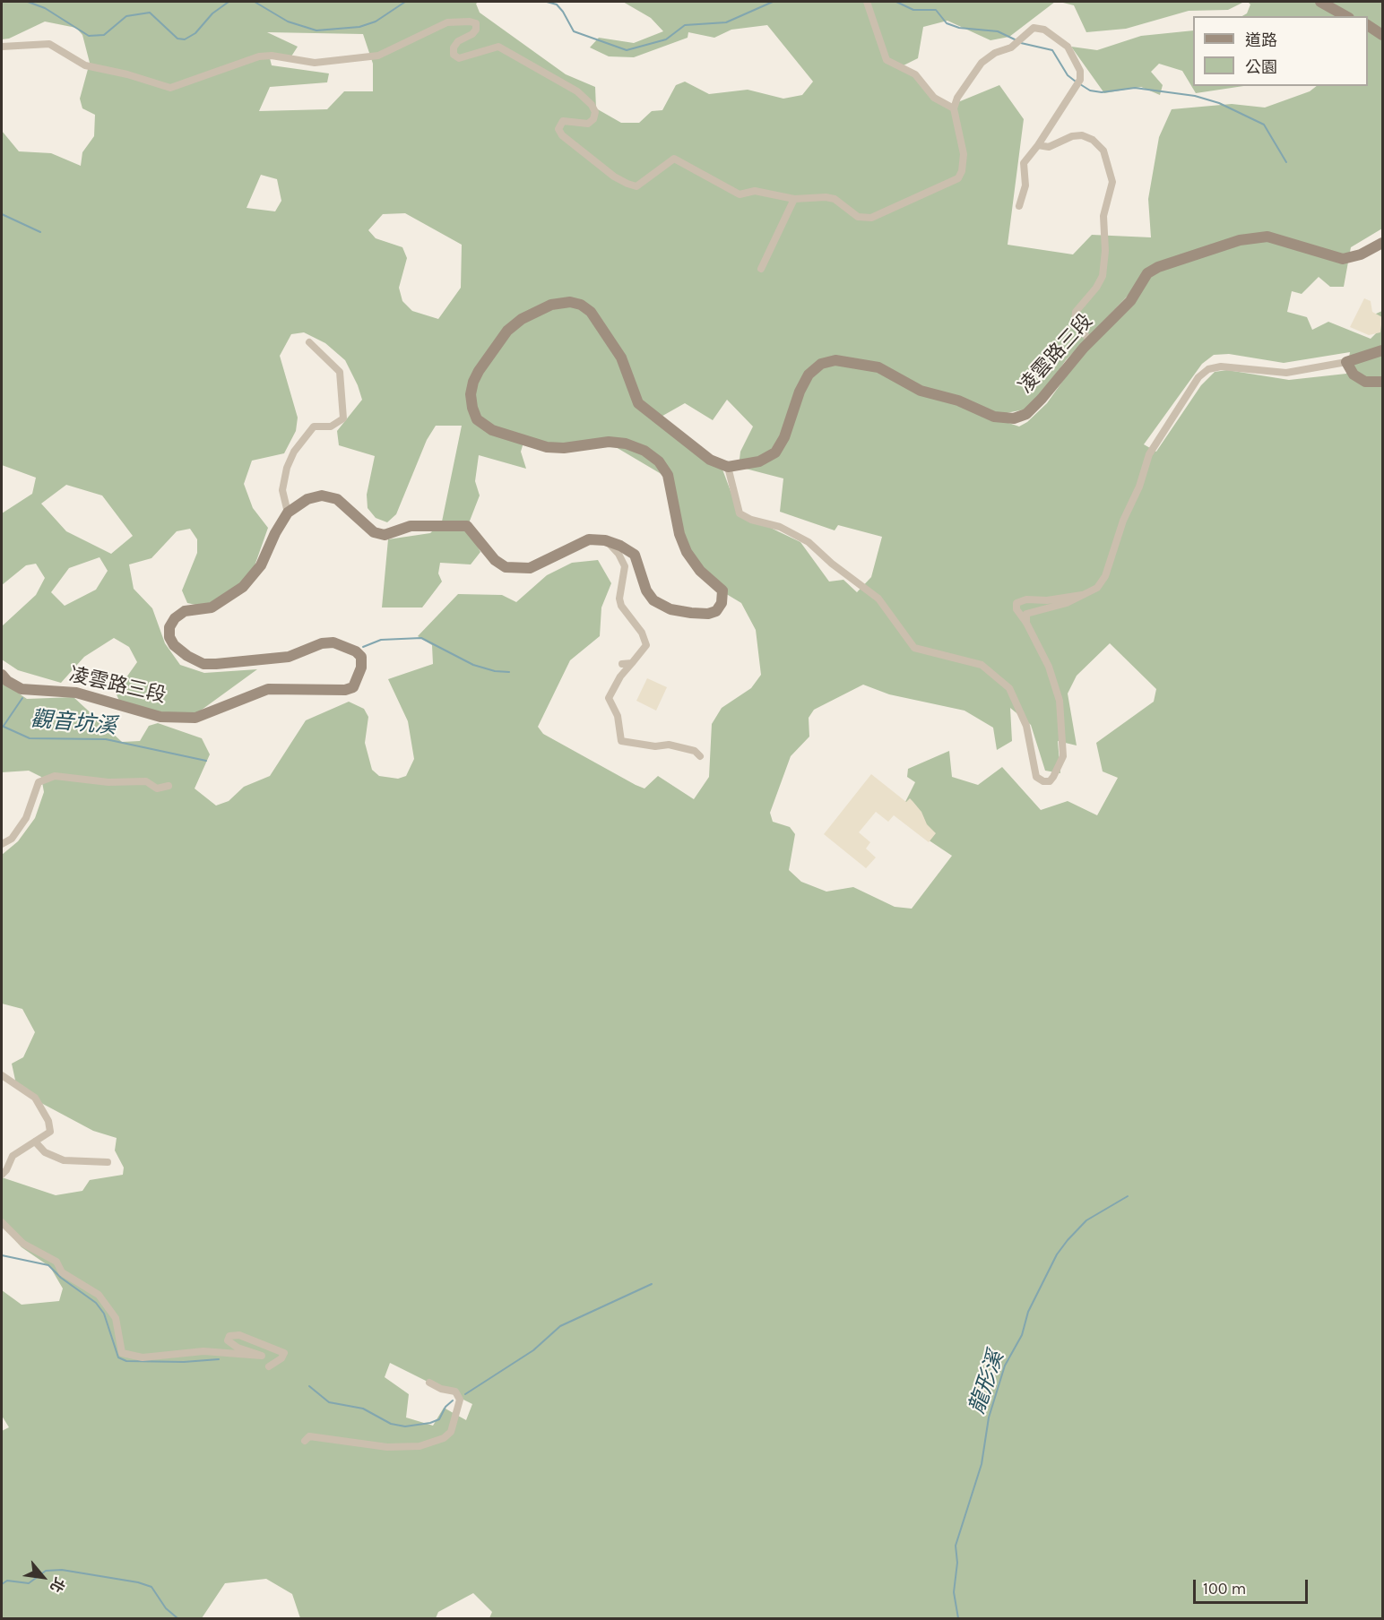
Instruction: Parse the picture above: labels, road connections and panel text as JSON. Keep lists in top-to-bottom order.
{
  "streets": {
    "street": ["凌雲路三段"]
  },
  "water": ["觀音坑溪", "龍形溪"],
  "legend": ["道路", "公園"],
  "scale_bar": "100 m",
  "north": "bottom right"
}
